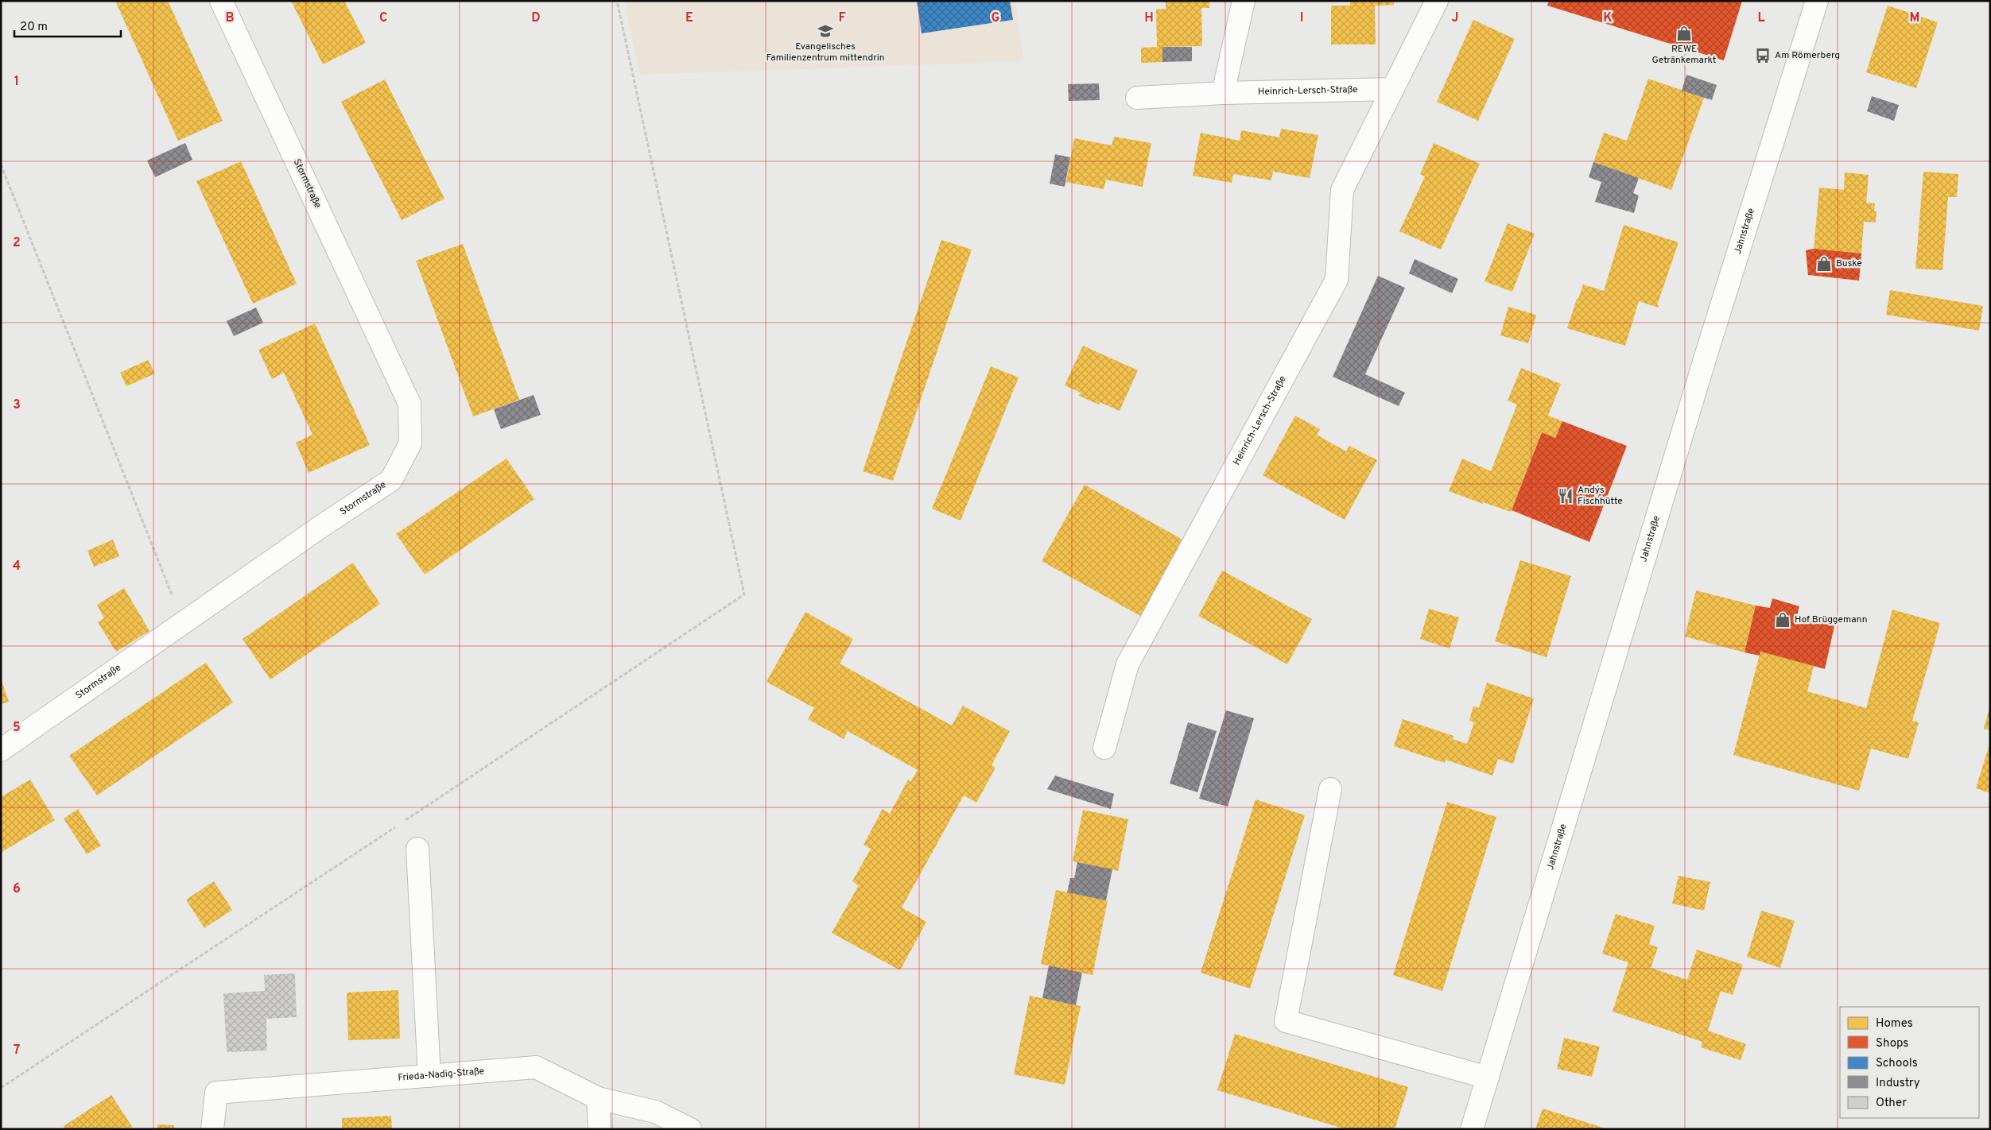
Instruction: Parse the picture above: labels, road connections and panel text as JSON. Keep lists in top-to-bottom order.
{
  "streets": {
    "street": [
      "Heinrich-Lersch-Straße",
      "Stormstraße",
      "Jahnstraße",
      "Frieda-Nadig-Straße"
    ]
  },
  "places": {
    "school or university": ["Evangelisches Familienzentrum mittendrin"],
    "shop": ["REWE Getränkemarkt", "Buske", "Hof Brüggemann"],
    "bus stop": ["Am Römerberg"],
    "restaurant": ["Andy´s Fischhütte"]
  },
  "legend": [
    "Homes",
    "Shops",
    "Schools",
    "Industry",
    "Other"
  ],
  "scale_bar": "20 m",
  "grid": {
    "columns": [
      "B",
      "C",
      "D",
      "E",
      "F",
      "G",
      "H",
      "I",
      "J",
      "K",
      "L",
      "M"
    ],
    "rows": [
      "1",
      "2",
      "3",
      "4",
      "5",
      "6",
      "7"
    ]
  }
}
